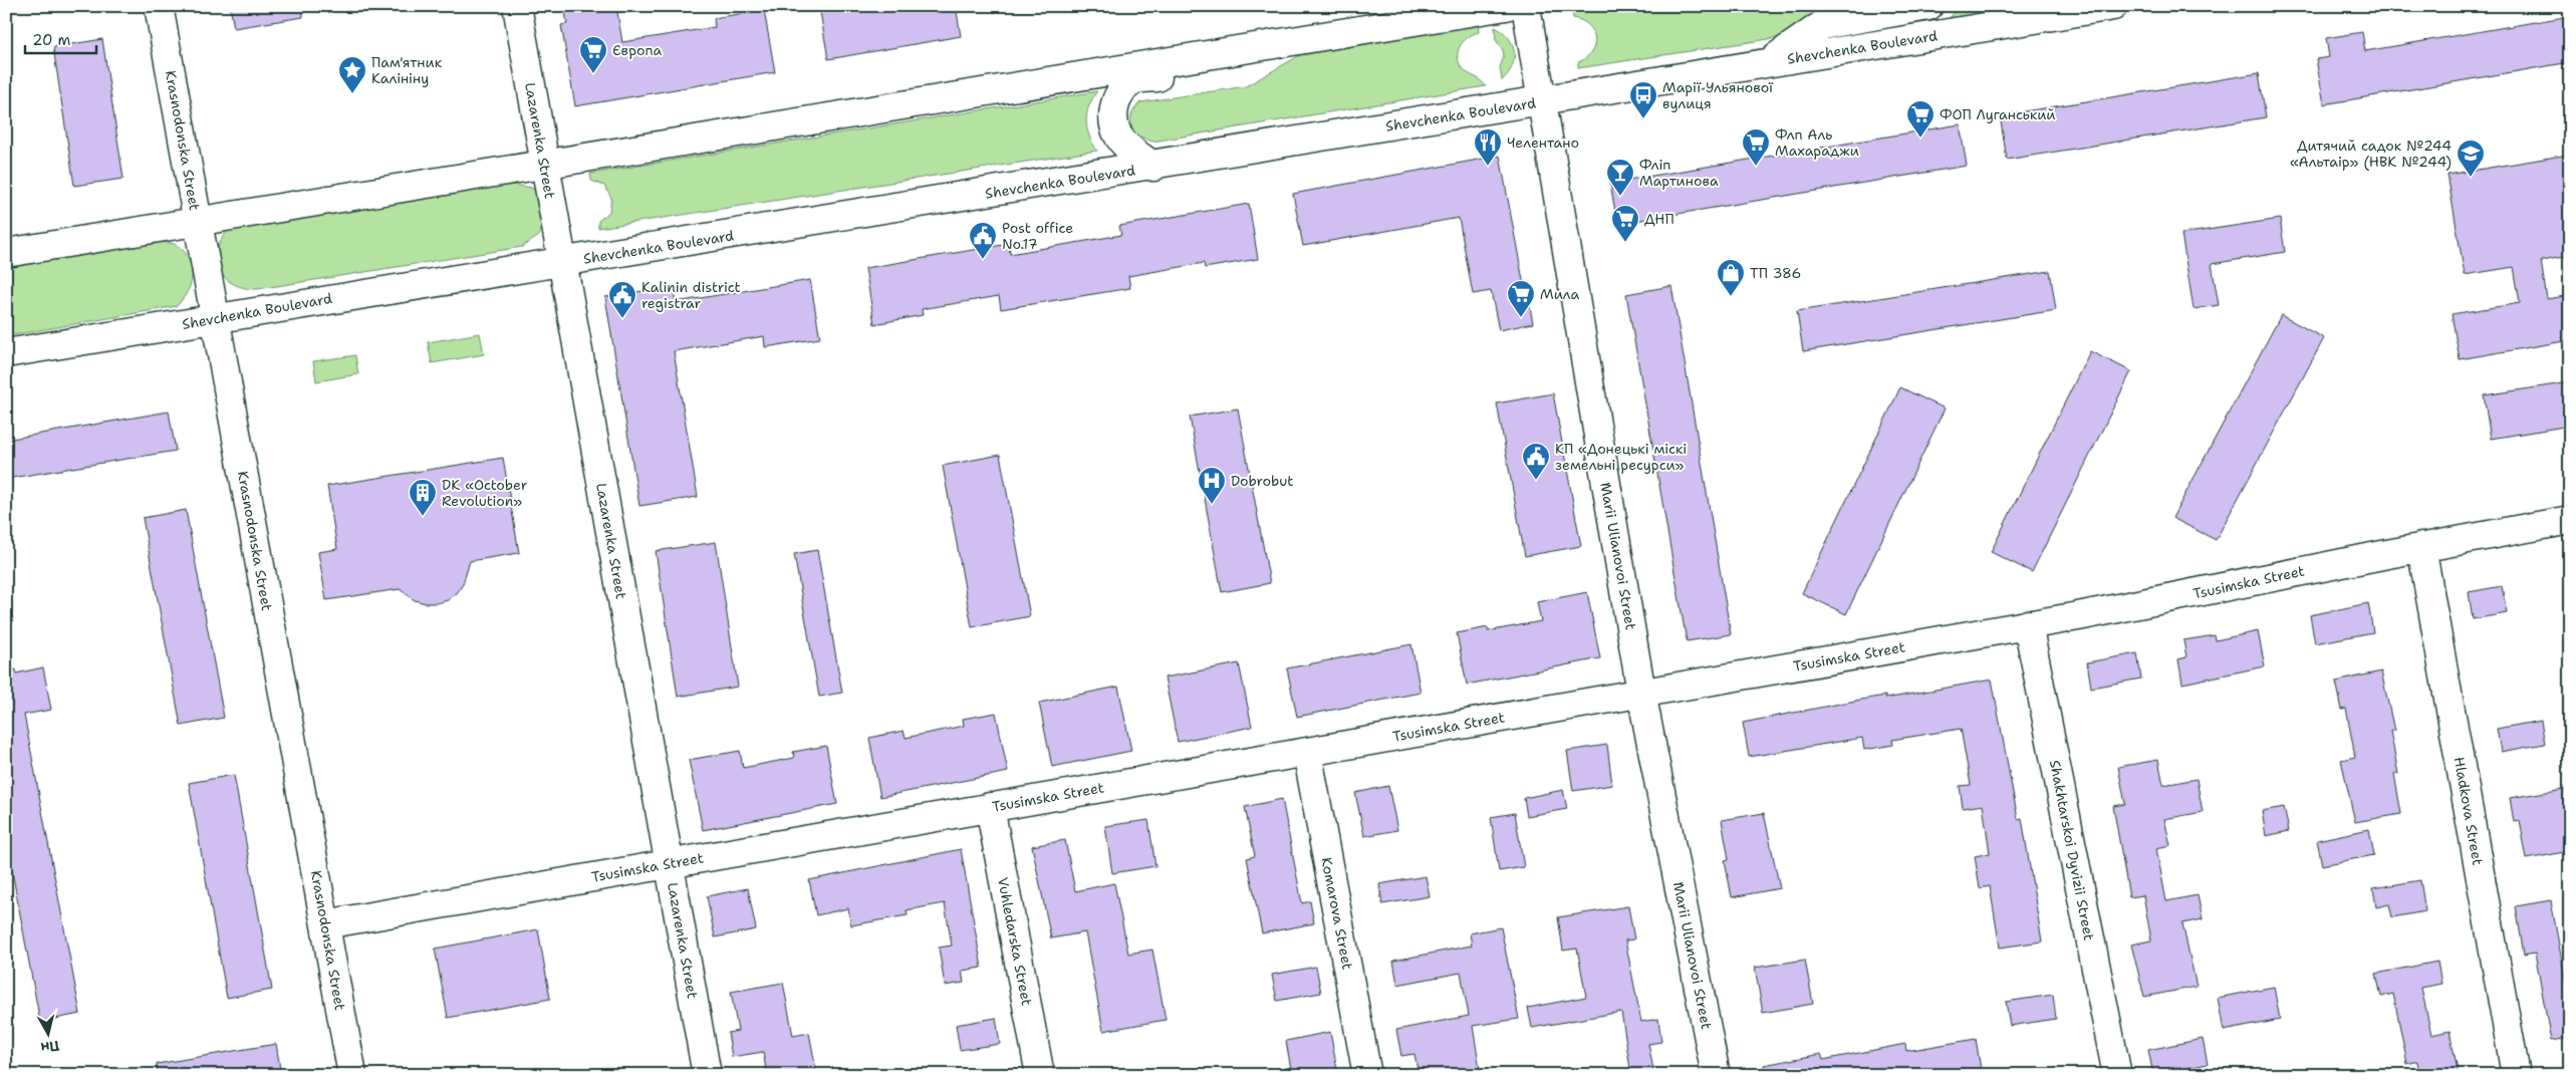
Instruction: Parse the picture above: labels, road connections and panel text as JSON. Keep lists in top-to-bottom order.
{
  "streets": {
    "street": [
      "Shevchenka Boulevard",
      "Krasnodonska Street",
      "Lazarenka Street",
      "Marii Ulianovoi Street",
      "Tsusimska Street",
      "Hladkova Street",
      "Shakhtarskoi Dyvizii Street",
      "Komarova Street",
      "Vuhledarska Street"
    ]
  },
  "crossings": [
    ["Shevchenka Boulevard", "Krasnodonska Street"],
    ["Shevchenka Boulevard", "Lazarenka Street"],
    ["Shevchenka Boulevard", "Marii Ulianovoi Street"],
    ["Krasnodonska Street", "Tsusimska Street"],
    ["Lazarenka Street", "Tsusimska Street"],
    ["Marii Ulianovoi Street", "Tsusimska Street"],
    ["Tsusimska Street", "Hladkova Street"],
    ["Tsusimska Street", "Shakhtarskoi Dyvizii Street"],
    ["Tsusimska Street", "Komarova Street"],
    ["Tsusimska Street", "Vuhledarska Street"]
  ],
  "places": {
    "supermarket": [
      "Європа",
      "ФОП Луганський",
      "Флп Аль Махараджи",
      "ДНП",
      "Мила"
    ],
    "place": ["Пам'ятник Калініну"],
    "bus stop": ["Марії Ульянової вулиця"],
    "restaurant": ["Челентано"],
    "school or university": ["Дитячий садок №244 «Альтаір» (НВК №244)"],
    "bar": ["Фліп Мартинова"],
    "public building": ["Post office No.17", "Kalinin district registrar", "КП «Донецькі міскі земельні ресурси»"],
    "shop": ["ТП 386"],
    "hospital": ["Dobrobut"],
    "building": ["DK «October Revolution»"]
  },
  "scale_bar": "20 m",
  "north": "bottom"
}
